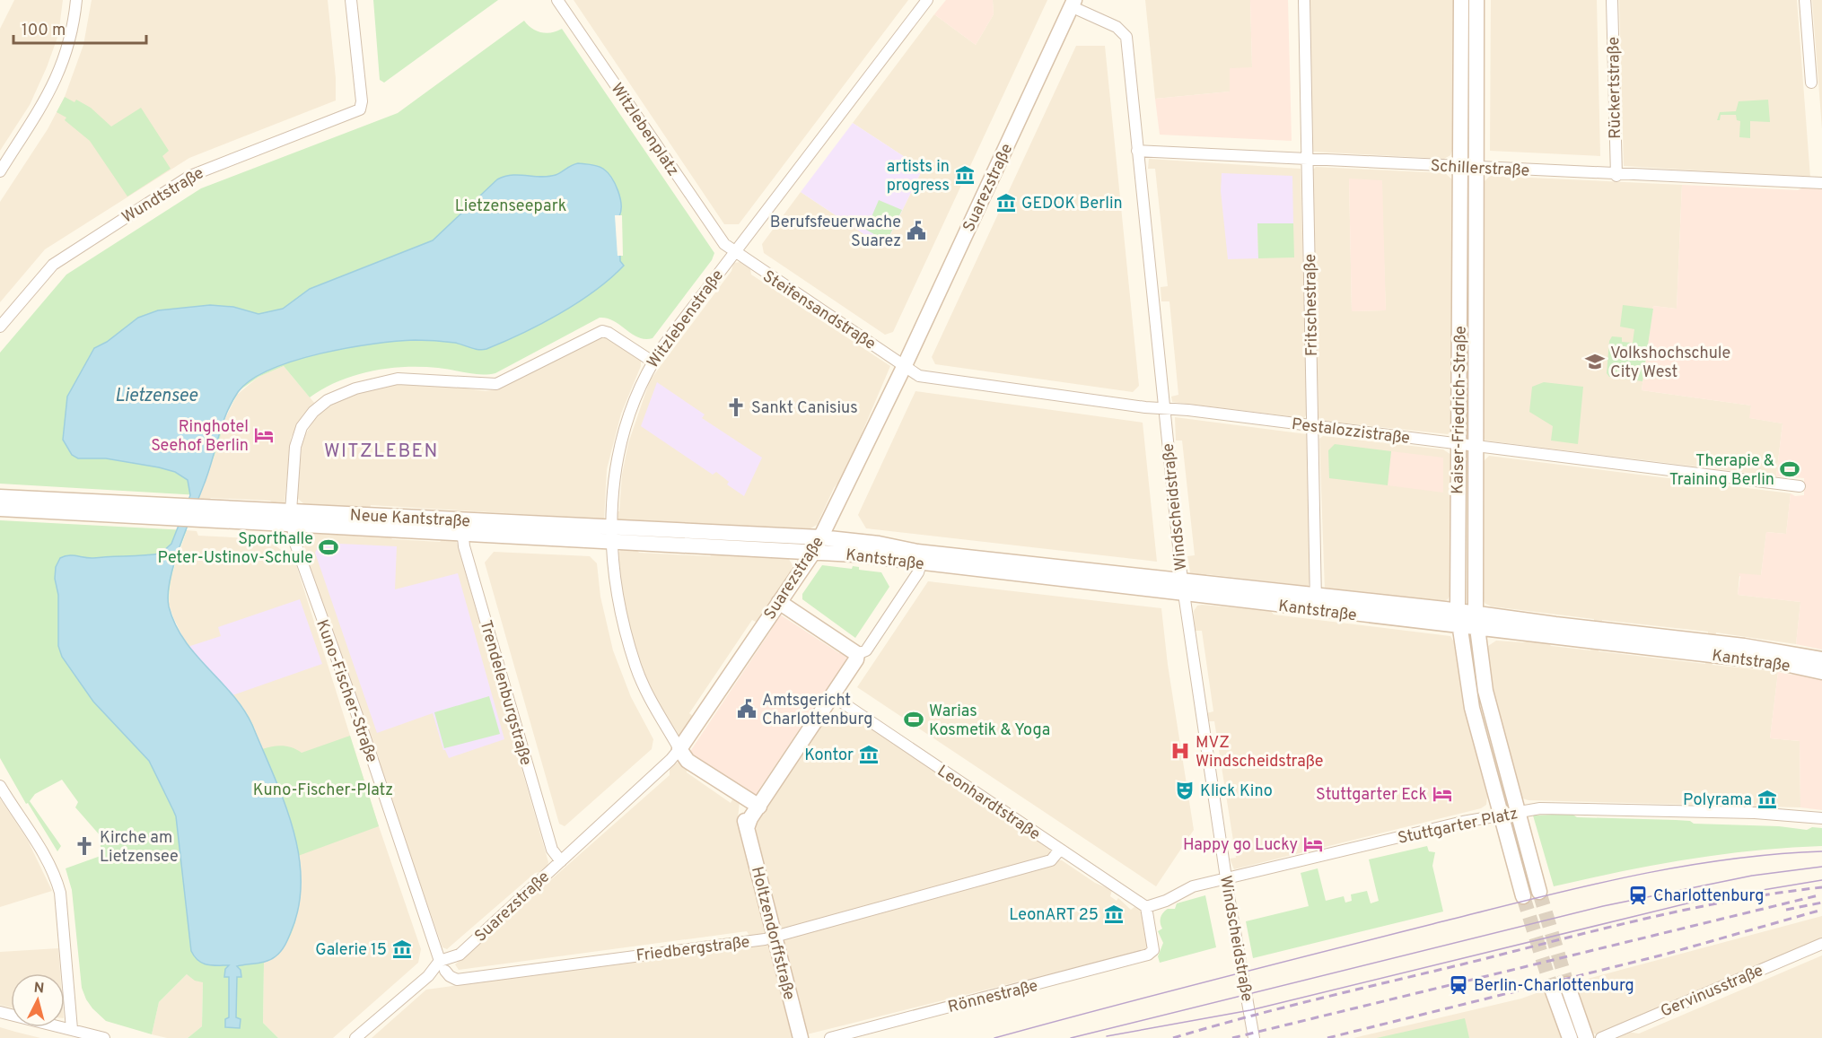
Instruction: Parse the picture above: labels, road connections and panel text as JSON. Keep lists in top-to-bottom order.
{
  "streets": {
    "main road": [
      "Suarezstraße",
      "Witzlebenstraße",
      "Kaiser-Friedrich-Straße",
      "Neue Kantstraße",
      "Kantstraße",
      "Holtzendorffstraße"
    ],
    "street": [
      "Rückertstraße",
      "Witzlebenplatz",
      "Schillerstraße",
      "Wundtstraße",
      "Fritschestraße",
      "Steifensandstraße",
      "Pestalozzistraße",
      "Windscheidstraße",
      "Kuno-Fischer-Straße",
      "Trendelenburgstraße",
      "Leonhardtstraße",
      "Stuttgarter Platz",
      "Friedbergstraße",
      "Gervinusstraße",
      "Rönnestraße"
    ]
  },
  "crossings": [
    ["Rückertstraße", "Schillerstraße"],
    ["Witzlebenplatz", "Steifensandstraße"],
    ["Witzlebenplatz", "Witzlebenstraße"],
    ["Schillerstraße", "Fritschestraße"],
    ["Schillerstraße", "Kaiser-Friedrich-Straße"],
    ["Schillerstraße", "Windscheidstraße"],
    ["Suarezstraße", "Steifensandstraße"],
    ["Suarezstraße", "Witzlebenstraße"],
    ["Suarezstraße", "Pestalozzistraße"],
    ["Suarezstraße", "Windscheidstraße"],
    ["Suarezstraße", "Neue Kantstraße"],
    ["Suarezstraße", "Kantstraße"],
    ["Suarezstraße", "Kuno-Fischer-Straße"],
    ["Suarezstraße", "Trendelenburgstraße"],
    ["Suarezstraße", "Friedbergstraße"],
    ["Fritschestraße", "Pestalozzistraße"],
    ["Fritschestraße", "Kantstraße"],
    ["Steifensandstraße", "Witzlebenstraße"],
    ["Steifensandstraße", "Pestalozzistraße"],
    ["Witzlebenstraße", "Neue Kantstraße"],
    ["Witzlebenstraße", "Kuno-Fischer-Straße"],
    ["Witzlebenstraße", "Holtzendorffstraße"],
    ["Kaiser-Friedrich-Straße", "Pestalozzistraße"],
    ["Kaiser-Friedrich-Straße", "Kantstraße"],
    ["Kaiser-Friedrich-Straße", "Stuttgarter Platz"],
    ["Pestalozzistraße", "Windscheidstraße"],
    ["Windscheidstraße", "Kantstraße"],
    ["Windscheidstraße", "Stuttgarter Platz"],
    ["Neue Kantstraße", "Kantstraße"],
    ["Neue Kantstraße", "Kuno-Fischer-Straße"],
    ["Neue Kantstraße", "Trendelenburgstraße"],
    ["Kuno-Fischer-Straße", "Friedbergstraße"],
    ["Leonhardtstraße", "Stuttgarter Platz"],
    ["Leonhardtstraße", "Friedbergstraße"],
    ["Leonhardtstraße", "Rönnestraße"],
    ["Stuttgarter Platz", "Rönnestraße"],
    ["Holtzendorffstraße", "Friedbergstraße"]
  ],
  "districts": ["WITZLEBEN"],
  "water": ["Lietzensee"],
  "parks": ["Lietzenseepark", "Kuno-Fischer-Platz"],
  "places": {
    "museum": [
      "artists in progress",
      "GEDOK Berlin",
      "Kontor",
      "Polyrama",
      "LeonART 25",
      "Galerie 15"
    ],
    "public building": ["Berufsfeuerwache Suarez", "Amtsgericht Charlottenburg"],
    "school or university": ["Volkshochschule City West"],
    "church": ["Sankt Canisius", "Kirche am Lietzensee"],
    "hotel": ["Ringhotel Seehof Berlin", "Stuttgarter Eck", "Happy go Lucky"],
    "sports": ["Therapie & Training Berlin", "Sporthalle Peter-Ustinov-Schule", "Warias Kosmetik & Yoga"],
    "hospital": ["MVZ Windscheidstraße"],
    "theatre": ["Klick Kino"],
    "station": ["Charlottenburg", "Berlin-Charlottenburg"]
  },
  "scale_bar": "100 m",
  "north": "top"
}
